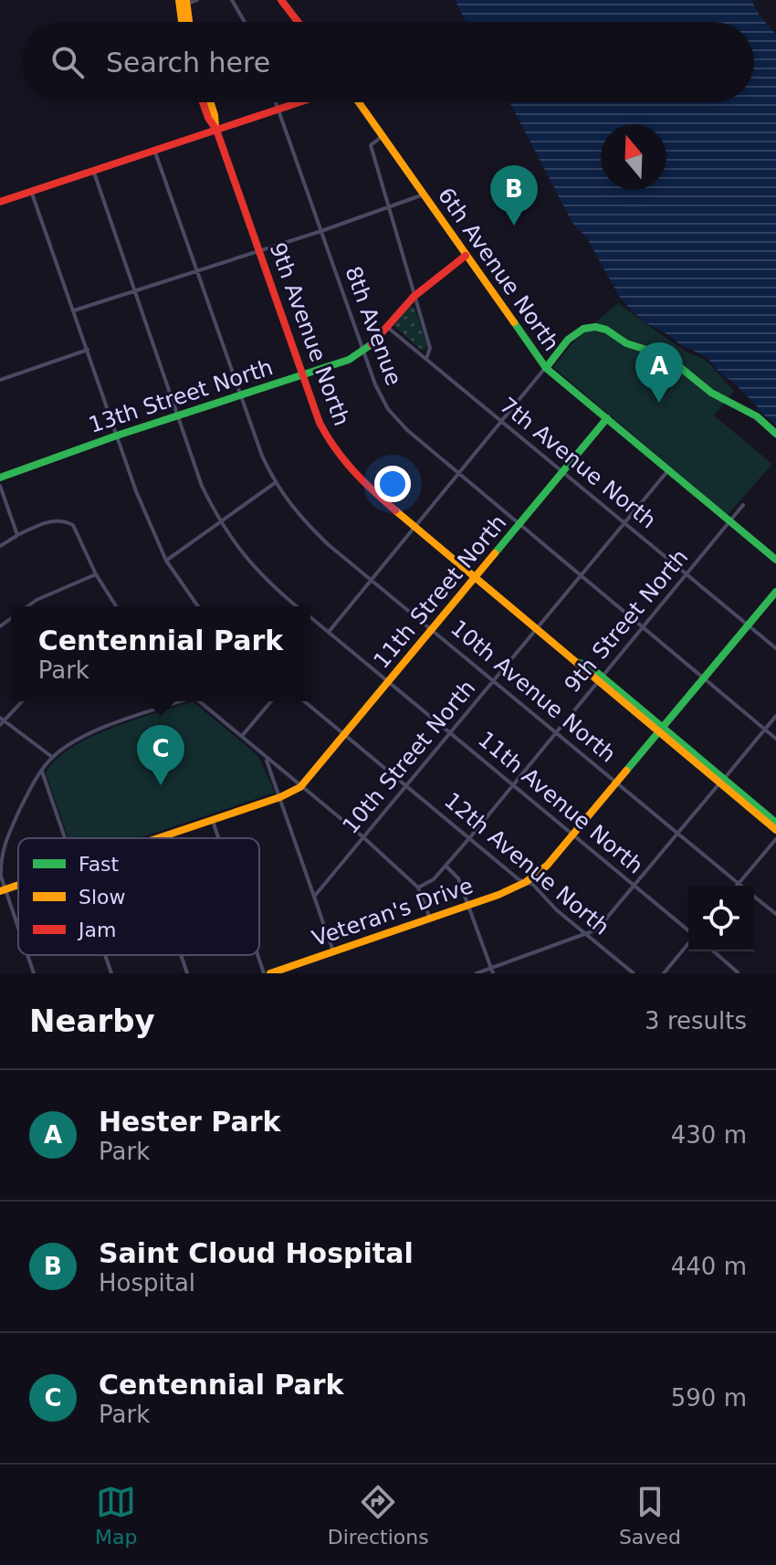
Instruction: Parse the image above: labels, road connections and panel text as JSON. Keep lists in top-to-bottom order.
{
  "streets": {
    "street": [
      "6th Avenue North",
      "8th Avenue",
      "9th Avenue North",
      "13th Street North",
      "7th Avenue North",
      "11th Street North",
      "9th Street North",
      "10th Avenue North",
      "10th Street North",
      "11th Avenue North",
      "12th Avenue North",
      "Veteran's Drive"
    ]
  },
  "crossings": [
    ["6th Avenue North", "13th Street North"],
    ["6th Avenue North", "11th Street North"],
    ["6th Avenue North", "9th Street North"],
    ["6th Avenue North", "10th Street North"],
    ["8th Avenue", "13th Street North"],
    ["8th Avenue", "11th Street North"],
    ["8th Avenue", "9th Street North"],
    ["8th Avenue", "10th Street North"],
    ["8th Avenue", "Veteran's Drive"],
    ["9th Avenue North", "13th Street North"],
    ["9th Avenue North", "11th Street North"],
    ["9th Avenue North", "9th Street North"],
    ["9th Avenue North", "10th Street North"],
    ["9th Avenue North", "Veteran's Drive"],
    ["13th Street North", "7th Avenue North"],
    ["13th Street North", "10th Avenue North"],
    ["13th Street North", "11th Avenue North"],
    ["7th Avenue North", "11th Street North"],
    ["7th Avenue North", "9th Street North"],
    ["7th Avenue North", "10th Street North"],
    ["7th Avenue North", "Veteran's Drive"],
    ["11th Street North", "10th Avenue North"],
    ["11th Street North", "11th Avenue North"],
    ["11th Street North", "12th Avenue North"],
    ["9th Street North", "10th Avenue North"],
    ["9th Street North", "11th Avenue North"],
    ["9th Street North", "12th Avenue North"],
    ["10th Avenue North", "10th Street North"],
    ["10th Avenue North", "Veteran's Drive"],
    ["10th Street North", "11th Avenue North"],
    ["10th Street North", "12th Avenue North"],
    ["11th Avenue North", "Veteran's Drive"],
    ["12th Avenue North", "Veteran's Drive"]
  ],
  "legend": ["Fast", "Slow", "Jam"],
  "north": "top",
  "page": {
    "search": "Search here",
    "pins": ["B", "A", "C"],
    "popup": ["Centennial Park", "Park"],
    "heading": ["Nearby", "3 results"],
    "list": [
      {
        "mark": "A",
        "name": "Hester Park",
        "note": "Park",
        "value": "430 m"
      },
      {
        "mark": "B",
        "name": "Saint Cloud Hospital",
        "note": "Hospital",
        "value": "440 m"
      },
      {
        "mark": "C",
        "name": "Centennial Park",
        "note": "Park",
        "value": "590 m"
      }
    ],
    "nav": ["Map", "Directions", "Saved"]
  }
}
